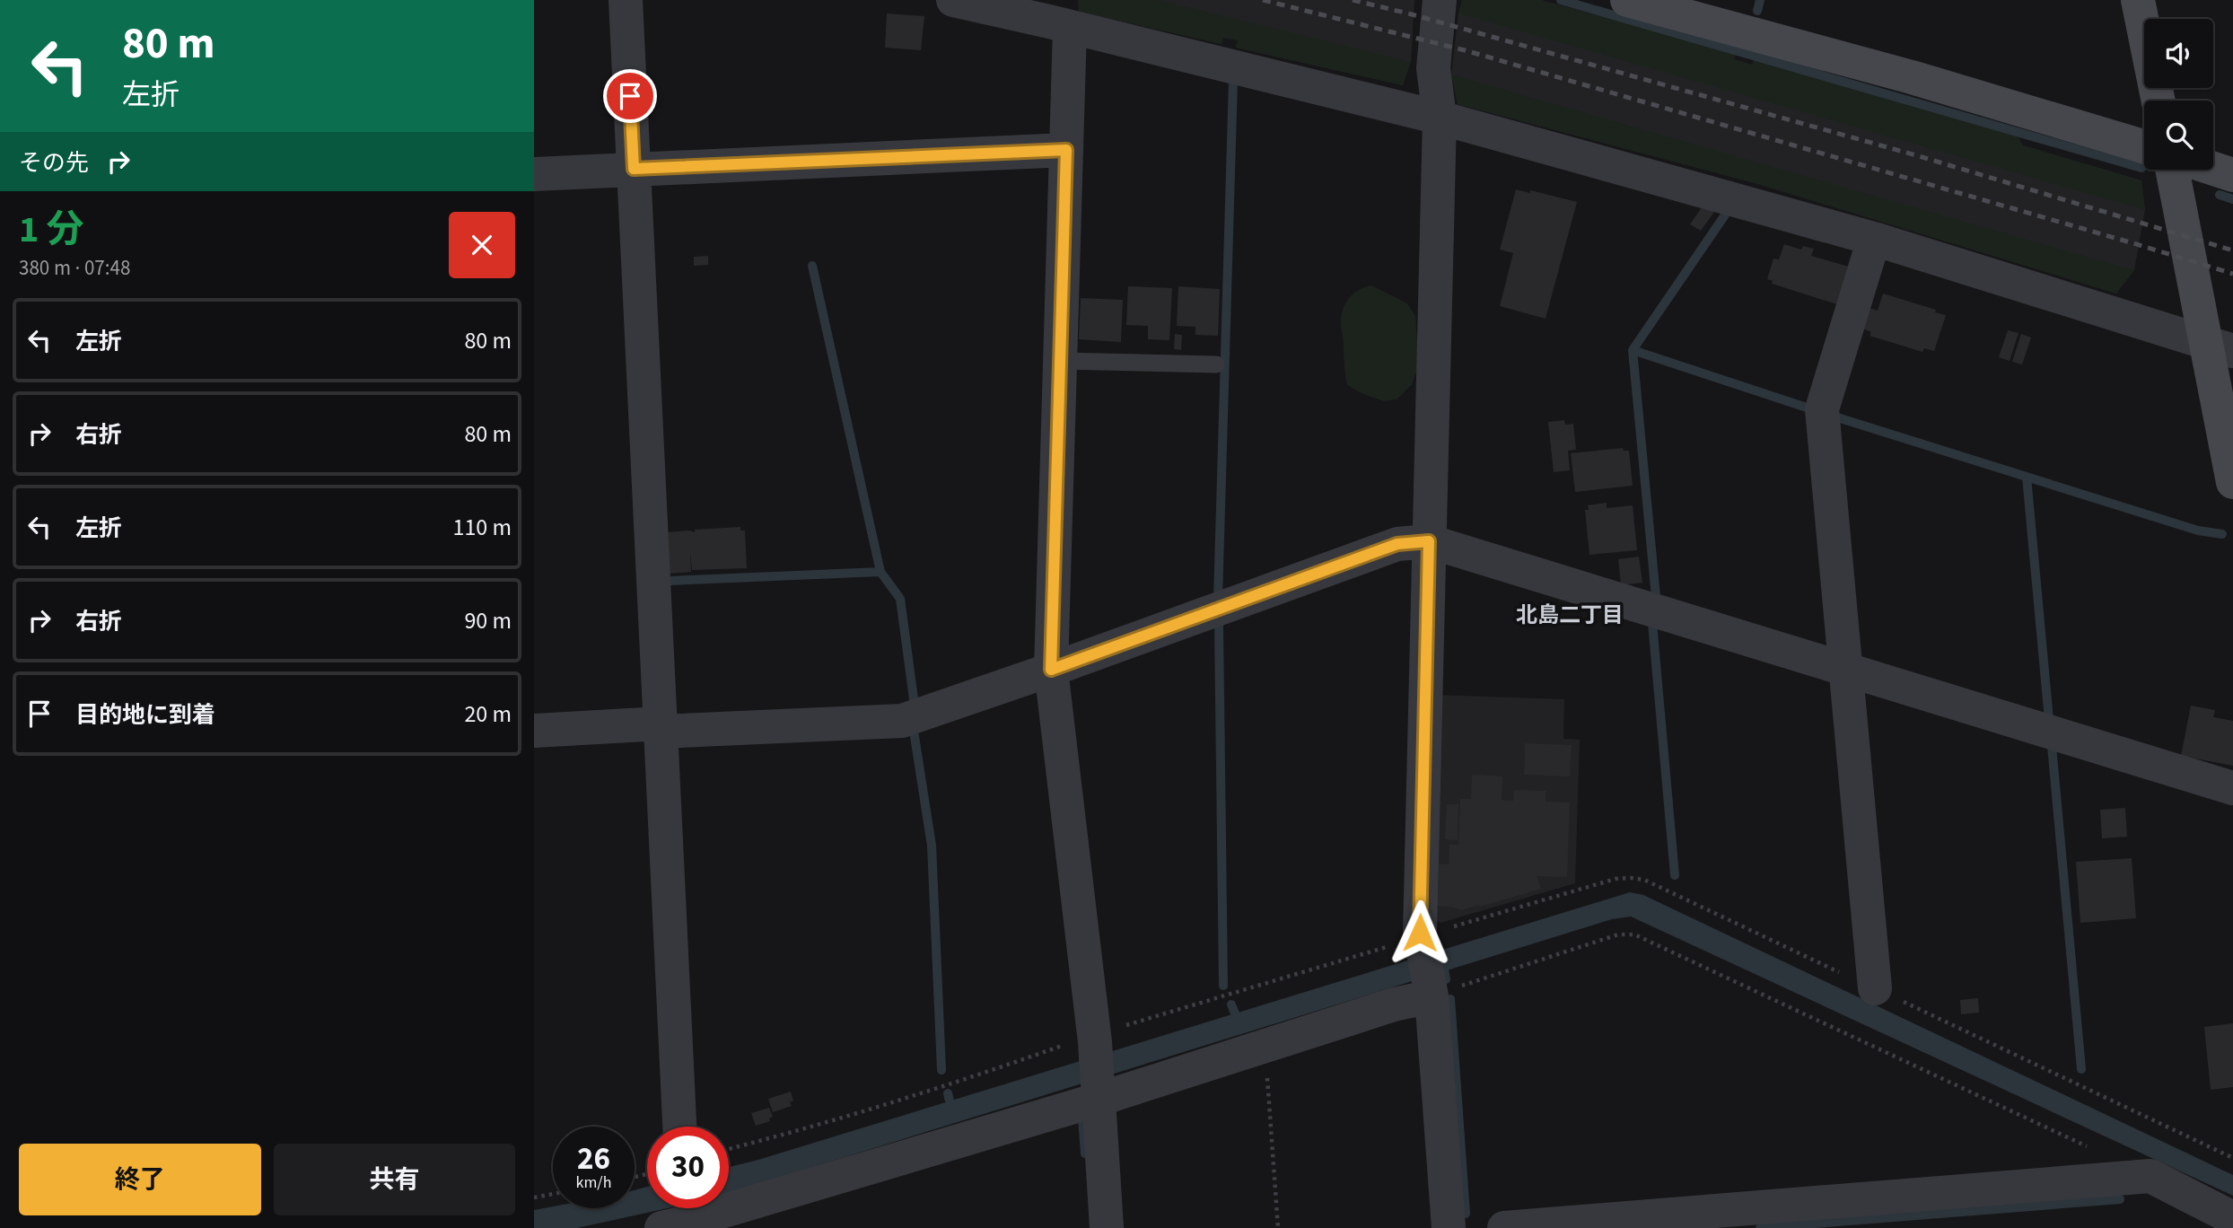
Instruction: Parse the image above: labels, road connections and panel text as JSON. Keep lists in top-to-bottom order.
{
  "districts": ["北島二丁目"],
  "page": {
    "turn": ["80 m", "左折"],
    "then": "その先",
    "heading": ["1 分", "380 m · 07:48"],
    "list": [
      {
        "name": "左折",
        "value": "80 m"
      },
      {
        "name": "右折",
        "value": "80 m"
      },
      {
        "name": "左折",
        "value": "110 m"
      },
      {
        "name": "右折",
        "value": "90 m"
      },
      {
        "name": "目的地に到着",
        "value": "20 m"
      }
    ],
    "speed": "26 km/h",
    "limit": "30",
    "buttons": ["終了", "共有"]
  }
}
